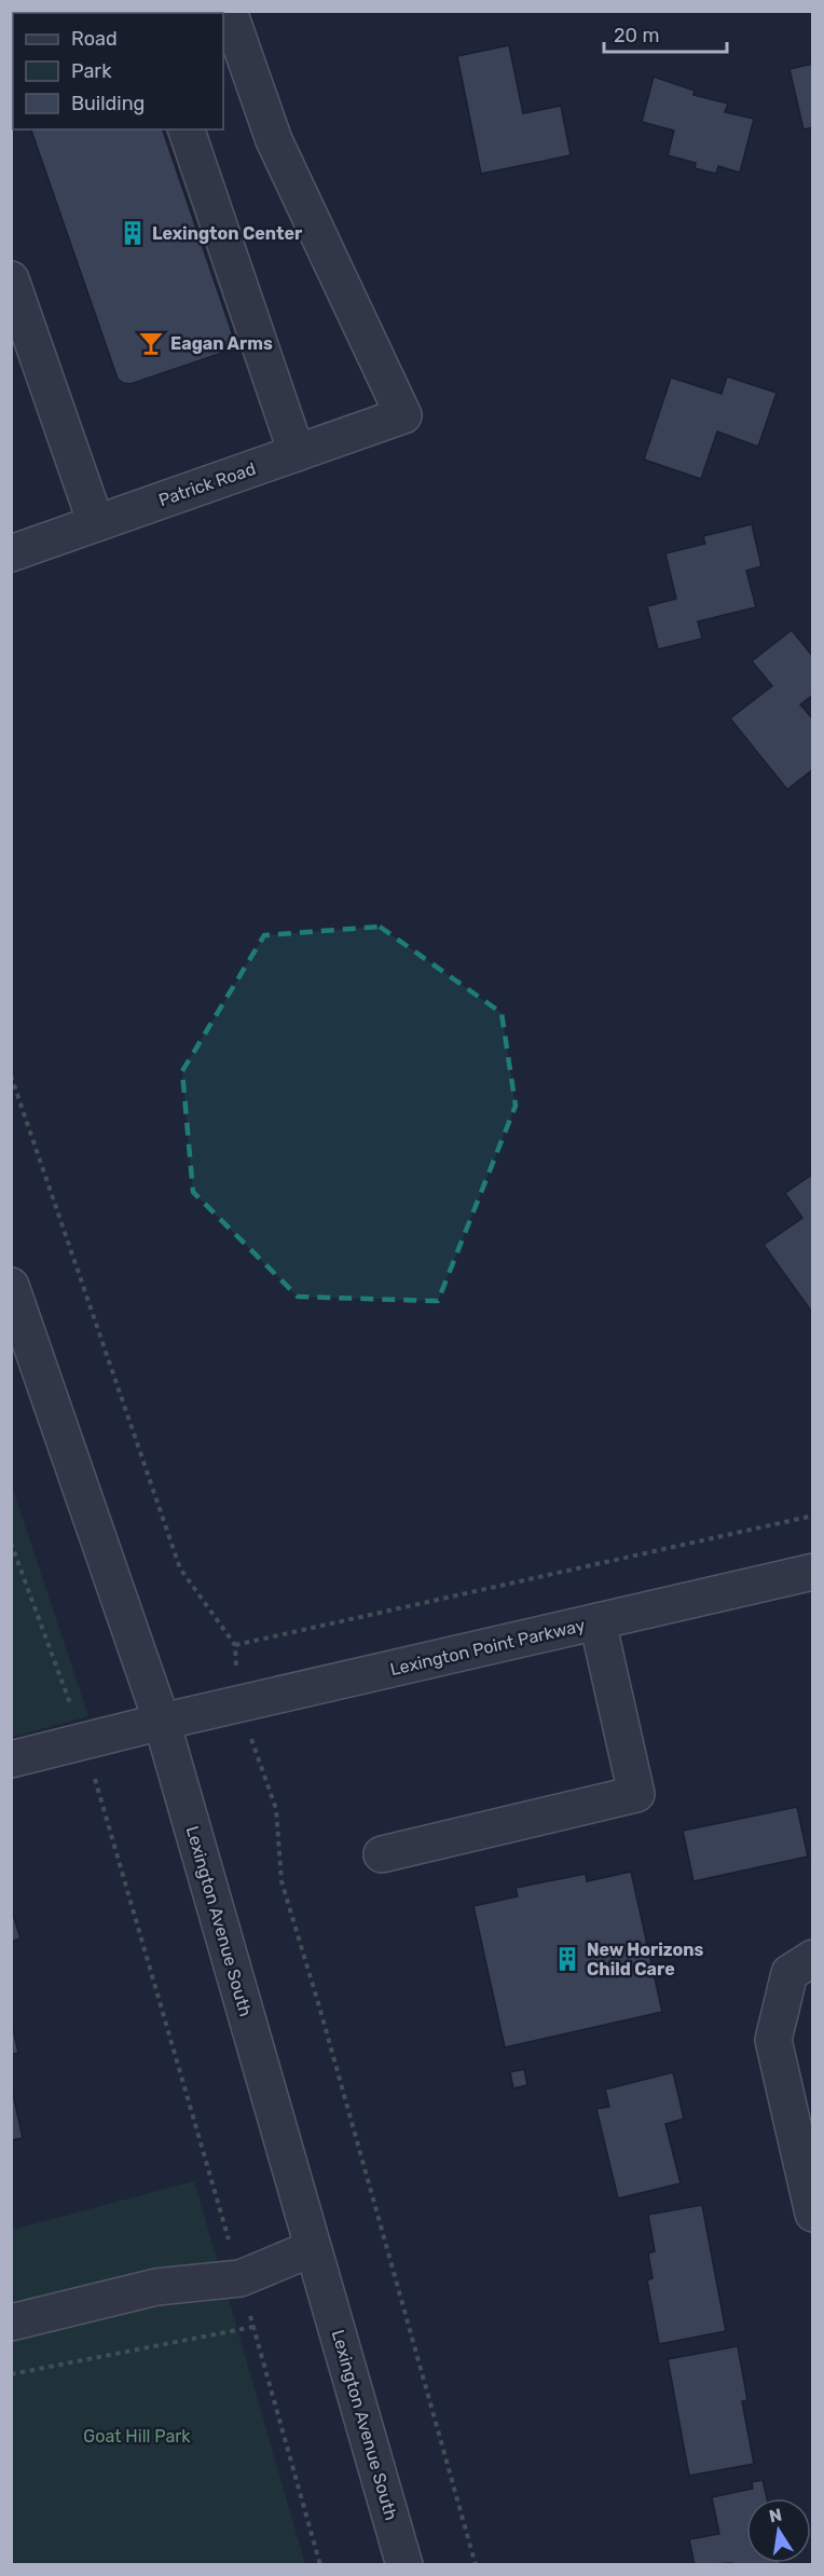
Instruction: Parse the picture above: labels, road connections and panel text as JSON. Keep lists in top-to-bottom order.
{
  "streets": {
    "street": ["Patrick Road", "Lexington Point Parkway", "Lexington Avenue South"]
  },
  "crossings": [
    ["Lexington Point Parkway", "Lexington Avenue South"]
  ],
  "parks": ["Goat Hill Park"],
  "places": {
    "building": ["Lexington Center", "New Horizons Child Care"],
    "bar": ["Eagan Arms"]
  },
  "legend": ["Road", "Park", "Building"],
  "scale_bar": "20 m",
  "north": "top"
}
